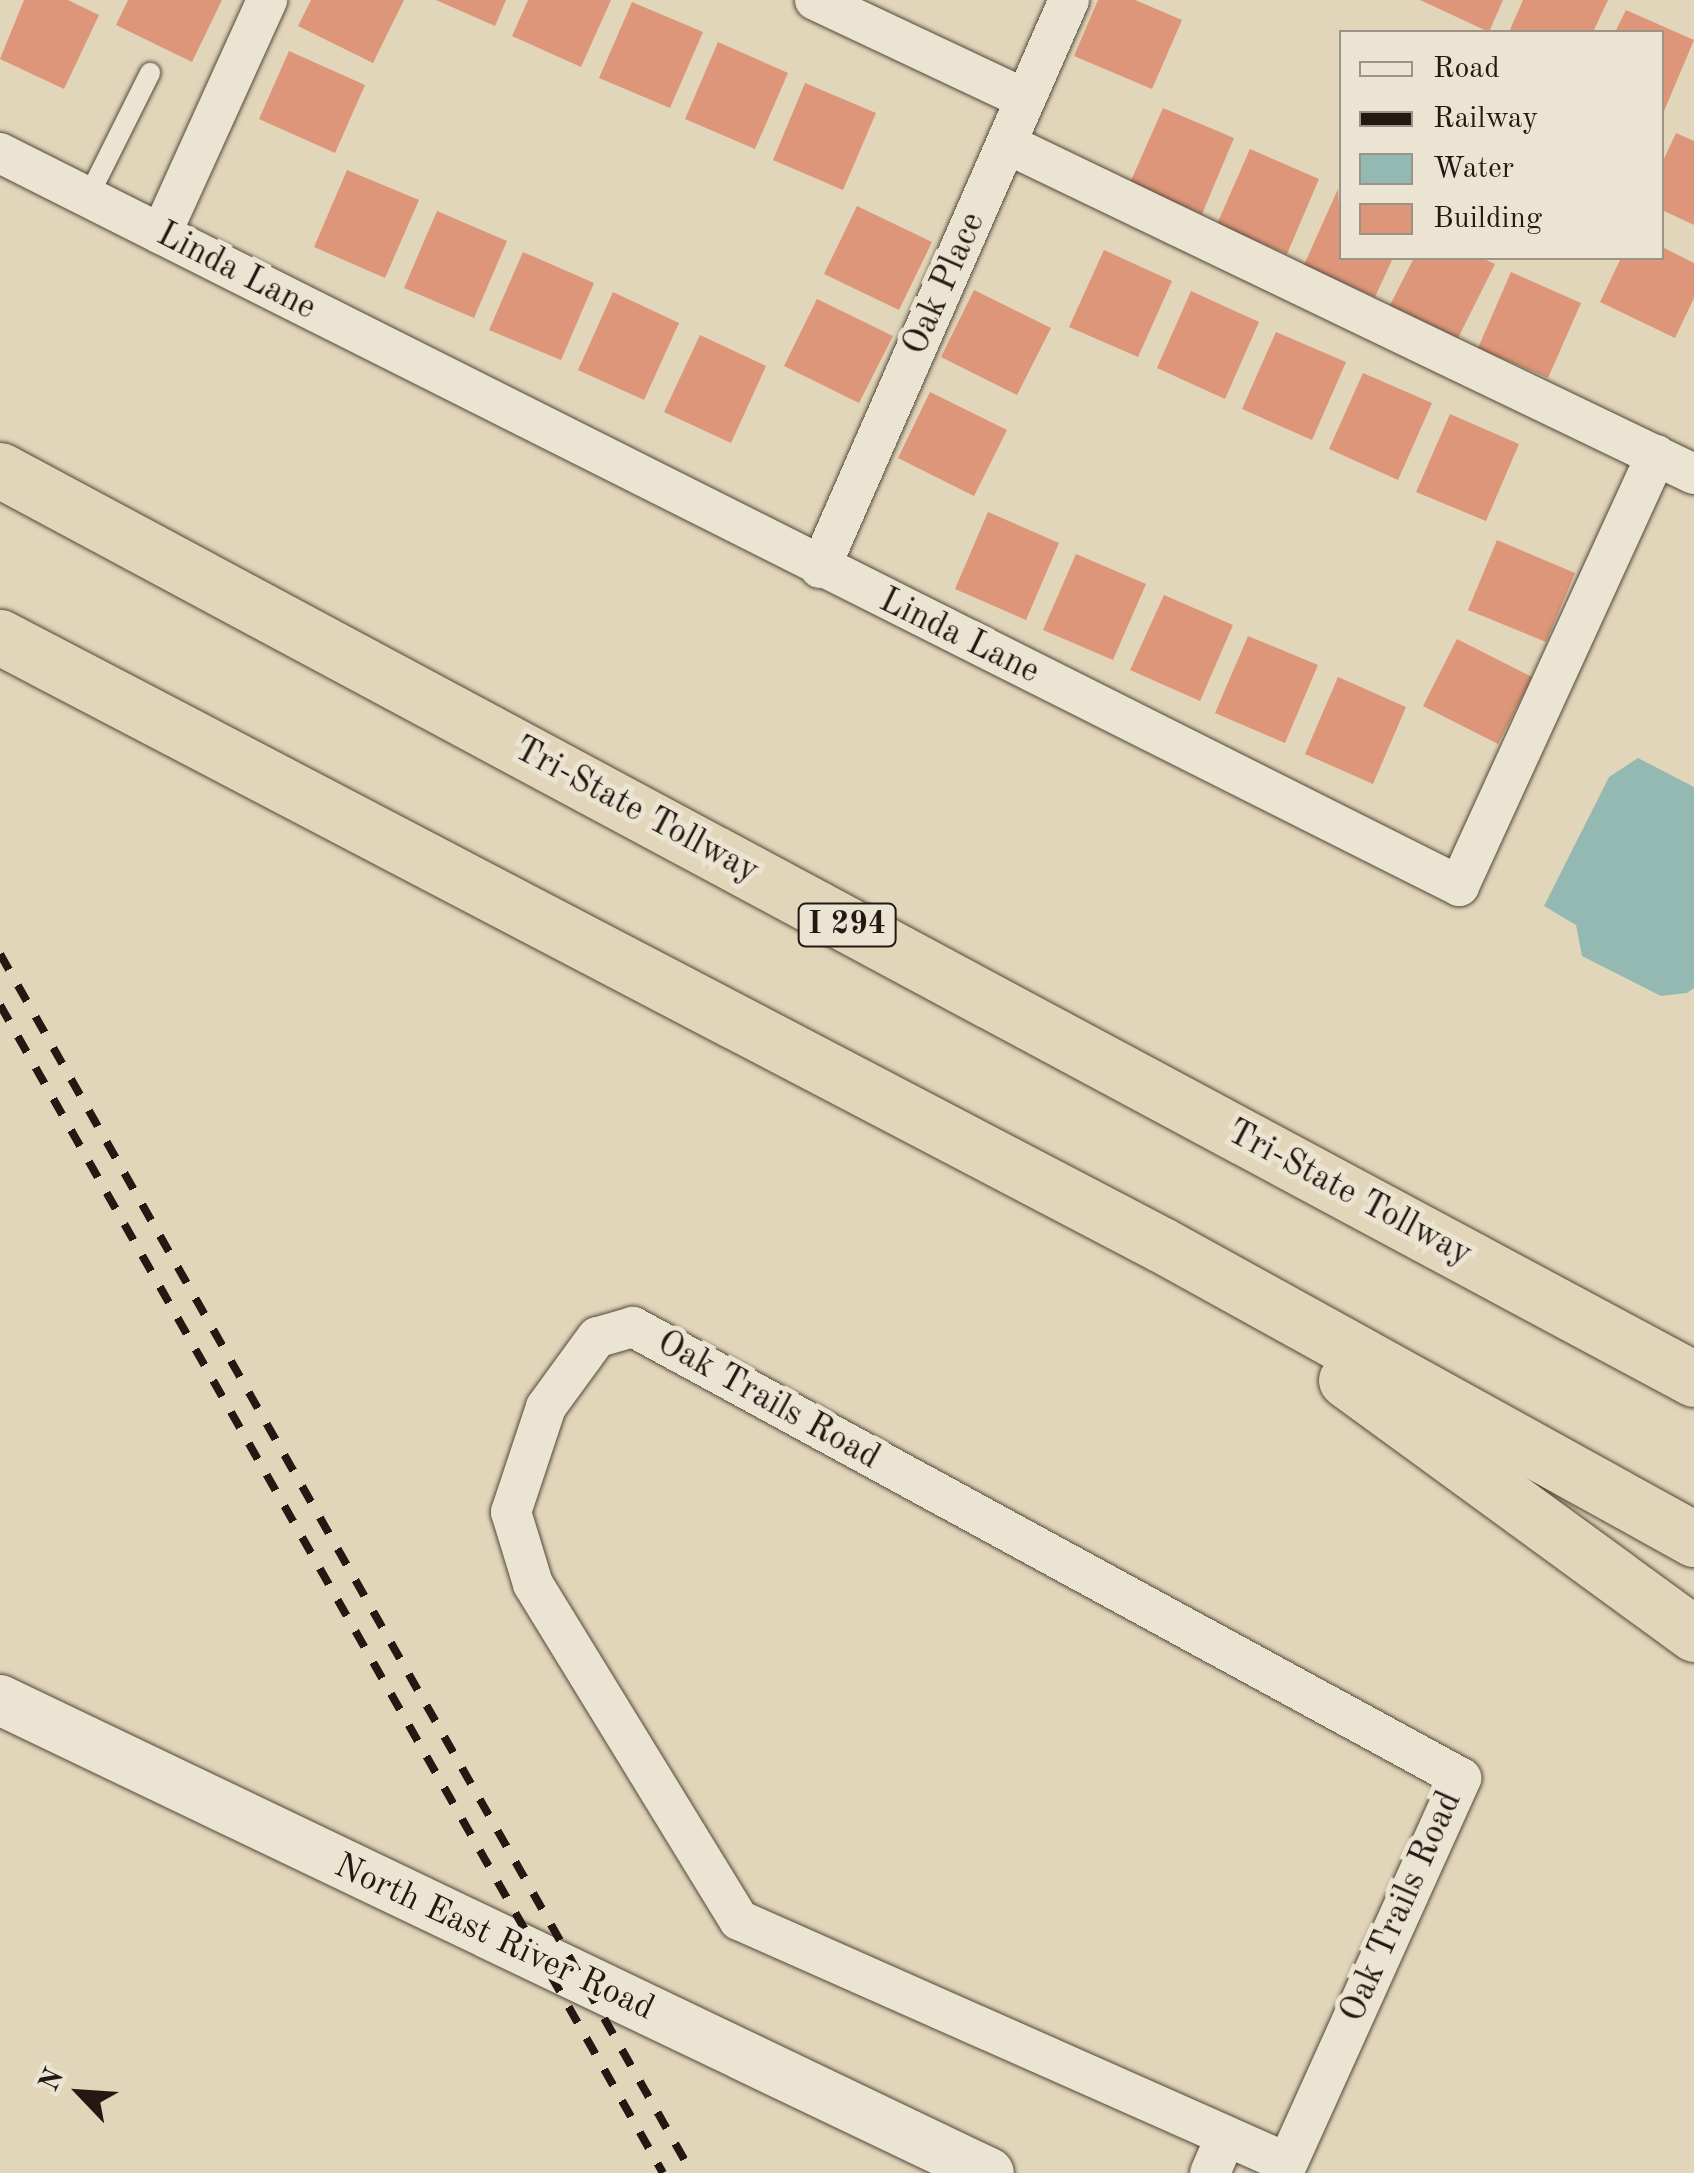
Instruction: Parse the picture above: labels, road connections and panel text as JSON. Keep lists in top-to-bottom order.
{
  "streets": {
    "highway": ["Tri-State Tollway", "I 294"],
    "street": [
      "Linda Lane",
      "Oak Place",
      "Oak Trails Road",
      "North East River Road"
    ]
  },
  "crossings": [
    ["Linda Lane", "Oak Place"]
  ],
  "legend": [
    "Road",
    "Railway",
    "Water",
    "Building"
  ],
  "north": "top left"
}
